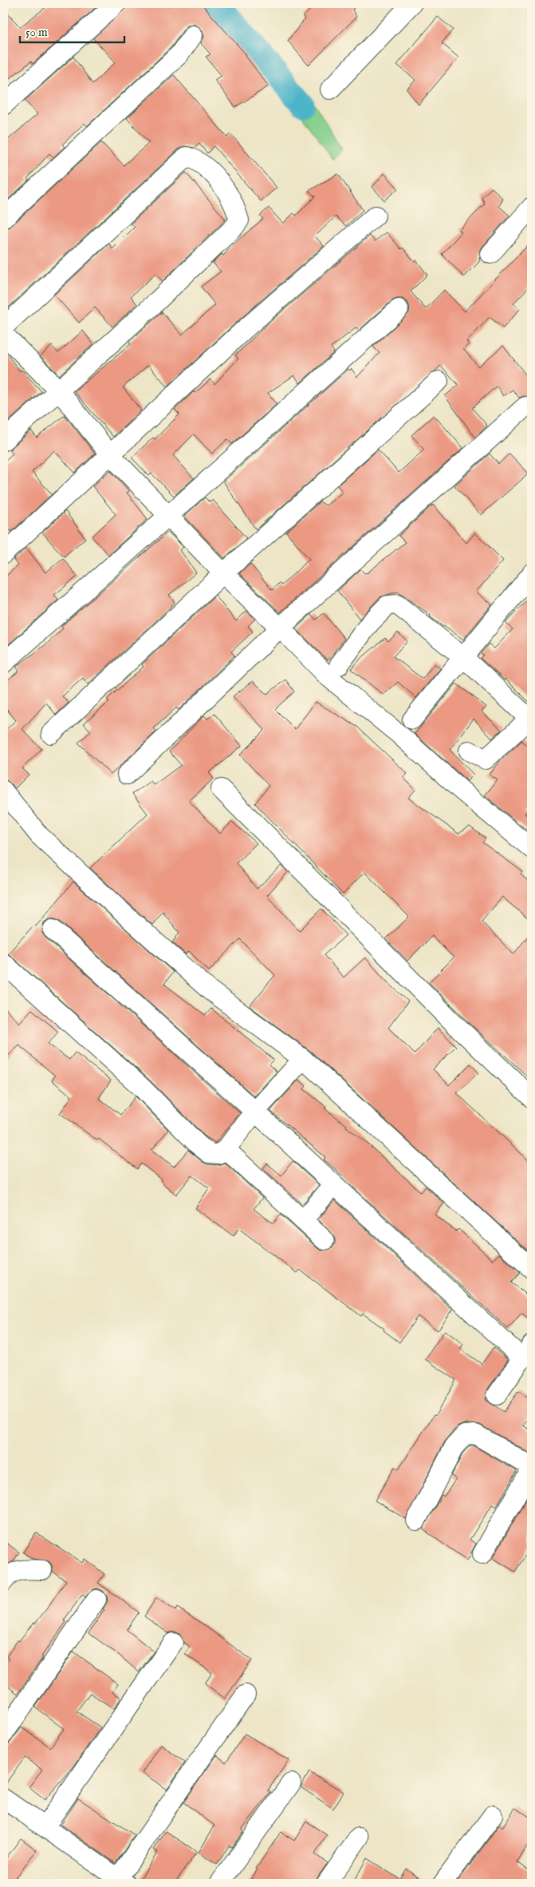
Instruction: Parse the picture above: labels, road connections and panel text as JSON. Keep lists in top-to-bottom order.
{
  "scale_bar": "50 m"
}
